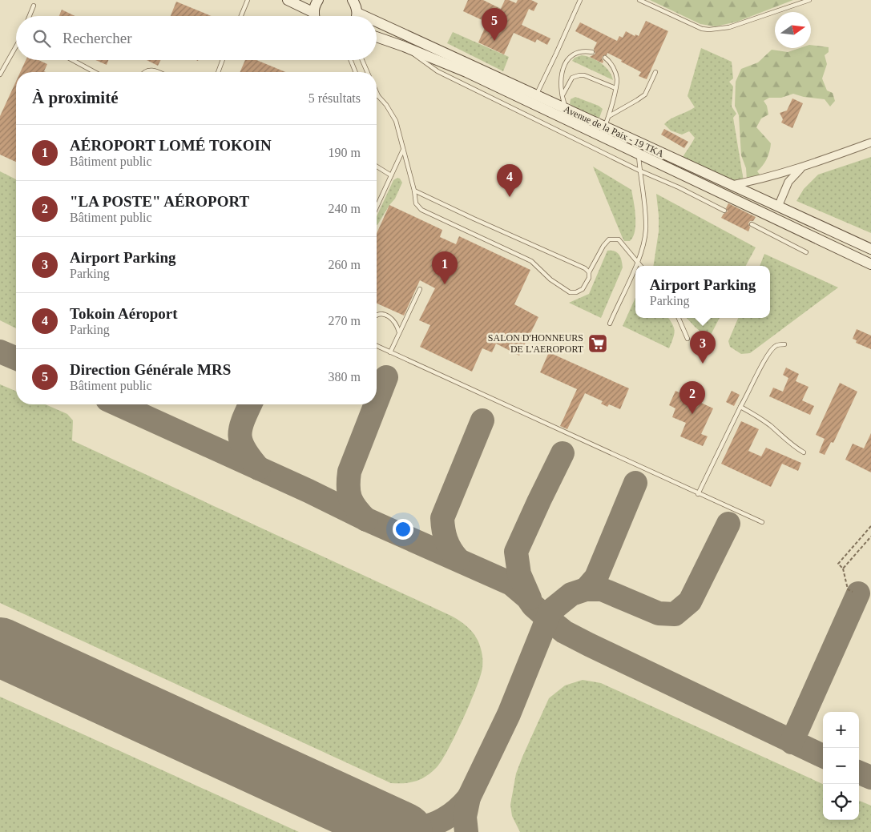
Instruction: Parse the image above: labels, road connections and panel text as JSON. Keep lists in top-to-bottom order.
{
  "streets": {
    "main road": ["Avenue de la Paix - 19 TKA"]
  },
  "places": {
    "supermarket": ["SALON D'HONNEURS DE L'AEROPORT"]
  },
  "north": "right",
  "page": {
    "pins": [
      "5",
      "4",
      "1",
      "3",
      "2"
    ],
    "search": "Rechercher",
    "heading": ["À proximité", "5 résultats"],
    "list": [
      {
        "mark": "1",
        "name": "AÉROPORT LOMÉ TOKOIN",
        "note": "Bâtiment public",
        "value": "190 m"
      },
      {
        "mark": "2",
        "name": "\"LA POSTE\" AÉROPORT",
        "note": "Bâtiment public",
        "value": "240 m"
      },
      {
        "mark": "3",
        "name": "Airport Parking",
        "note": "Parking",
        "value": "260 m"
      },
      {
        "mark": "4",
        "name": "Tokoin Aéroport",
        "note": "Parking",
        "value": "270 m"
      },
      {
        "mark": "5",
        "name": "Direction Générale MRS",
        "note": "Bâtiment public",
        "value": "380 m"
      }
    ],
    "popup": ["Airport Parking", "Parking"],
    "map_buttons": ["+", "−"]
  }
}
